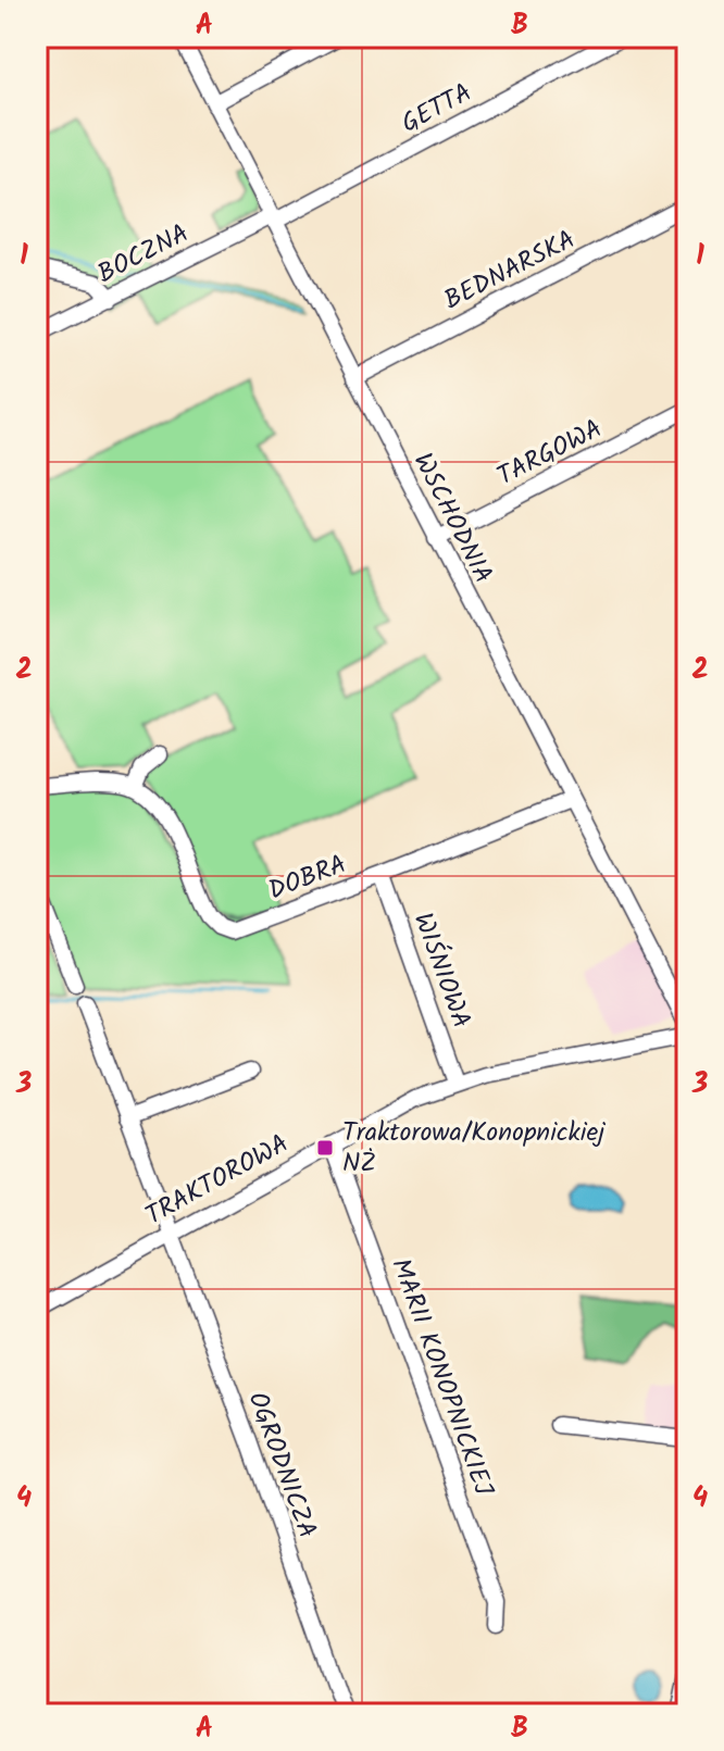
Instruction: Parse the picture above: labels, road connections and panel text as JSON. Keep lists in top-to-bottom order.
{
  "streets": {
    "street": [
      "GETTA",
      "BOCZNA",
      "BEDNARSKA",
      "TARGOWA",
      "WSCHODNIA",
      "DOBRA",
      "WIŚNIOWA",
      "TRAKTOROWA",
      "MARII KONOPNICKIEJ",
      "OGRODNICZA"
    ]
  },
  "crossings": [
    ["GETTA", "BOCZNA"],
    ["GETTA", "WSCHODNIA"],
    ["BOCZNA", "WSCHODNIA"],
    ["BEDNARSKA", "WSCHODNIA"],
    ["TARGOWA", "WSCHODNIA"],
    ["WSCHODNIA", "DOBRA"],
    ["DOBRA", "WIŚNIOWA"],
    ["WIŚNIOWA", "TRAKTOROWA"],
    ["TRAKTOROWA", "MARII KONOPNICKIEJ"],
    ["TRAKTOROWA", "OGRODNICZA"]
  ],
  "places": {
    "transit": ["Traktorowa/Konopnickiej NŻ"]
  },
  "grid": {
    "columns": ["A", "B"],
    "rows": [
      "1",
      "2",
      "3",
      "4"
    ]
  }
}
